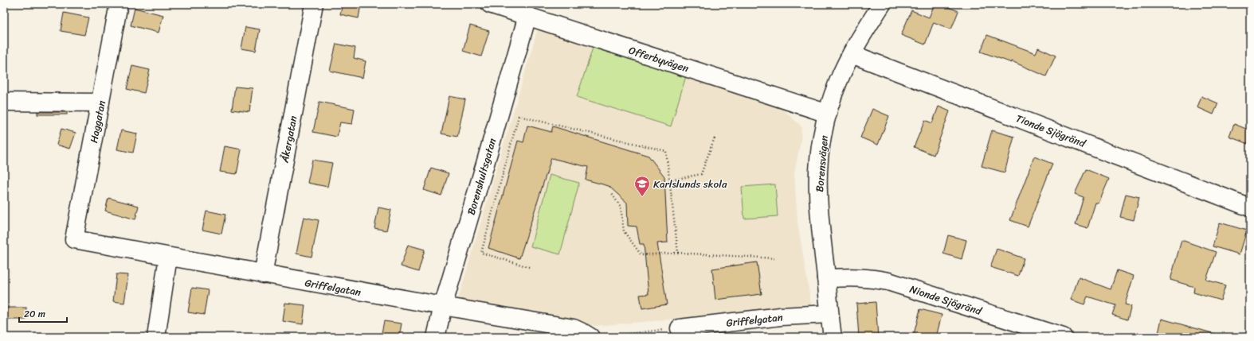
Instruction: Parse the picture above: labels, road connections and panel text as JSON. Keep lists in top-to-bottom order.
{
  "streets": {
    "street": [
      "Offerbyvägen",
      "Haggatan",
      "Tionde Sjögränd",
      "Åkergatan",
      "Borensvägen",
      "Borenshultsgatan",
      "Griffelgatan",
      "Nionde Sjögränd"
    ]
  },
  "crossings": [
    ["Offerbyvägen", "Borensvägen"],
    ["Offerbyvägen", "Borenshultsgatan"],
    ["Haggatan", "Griffelgatan"],
    ["Tionde Sjögränd", "Borensvägen"],
    ["Åkergatan", "Griffelgatan"],
    ["Borensvägen", "Griffelgatan"],
    ["Borensvägen", "Nionde Sjögränd"],
    ["Borenshultsgatan", "Griffelgatan"]
  ],
  "places": {
    "school or university": ["Karlslunds skola"]
  },
  "scale_bar": "20 m"
}
